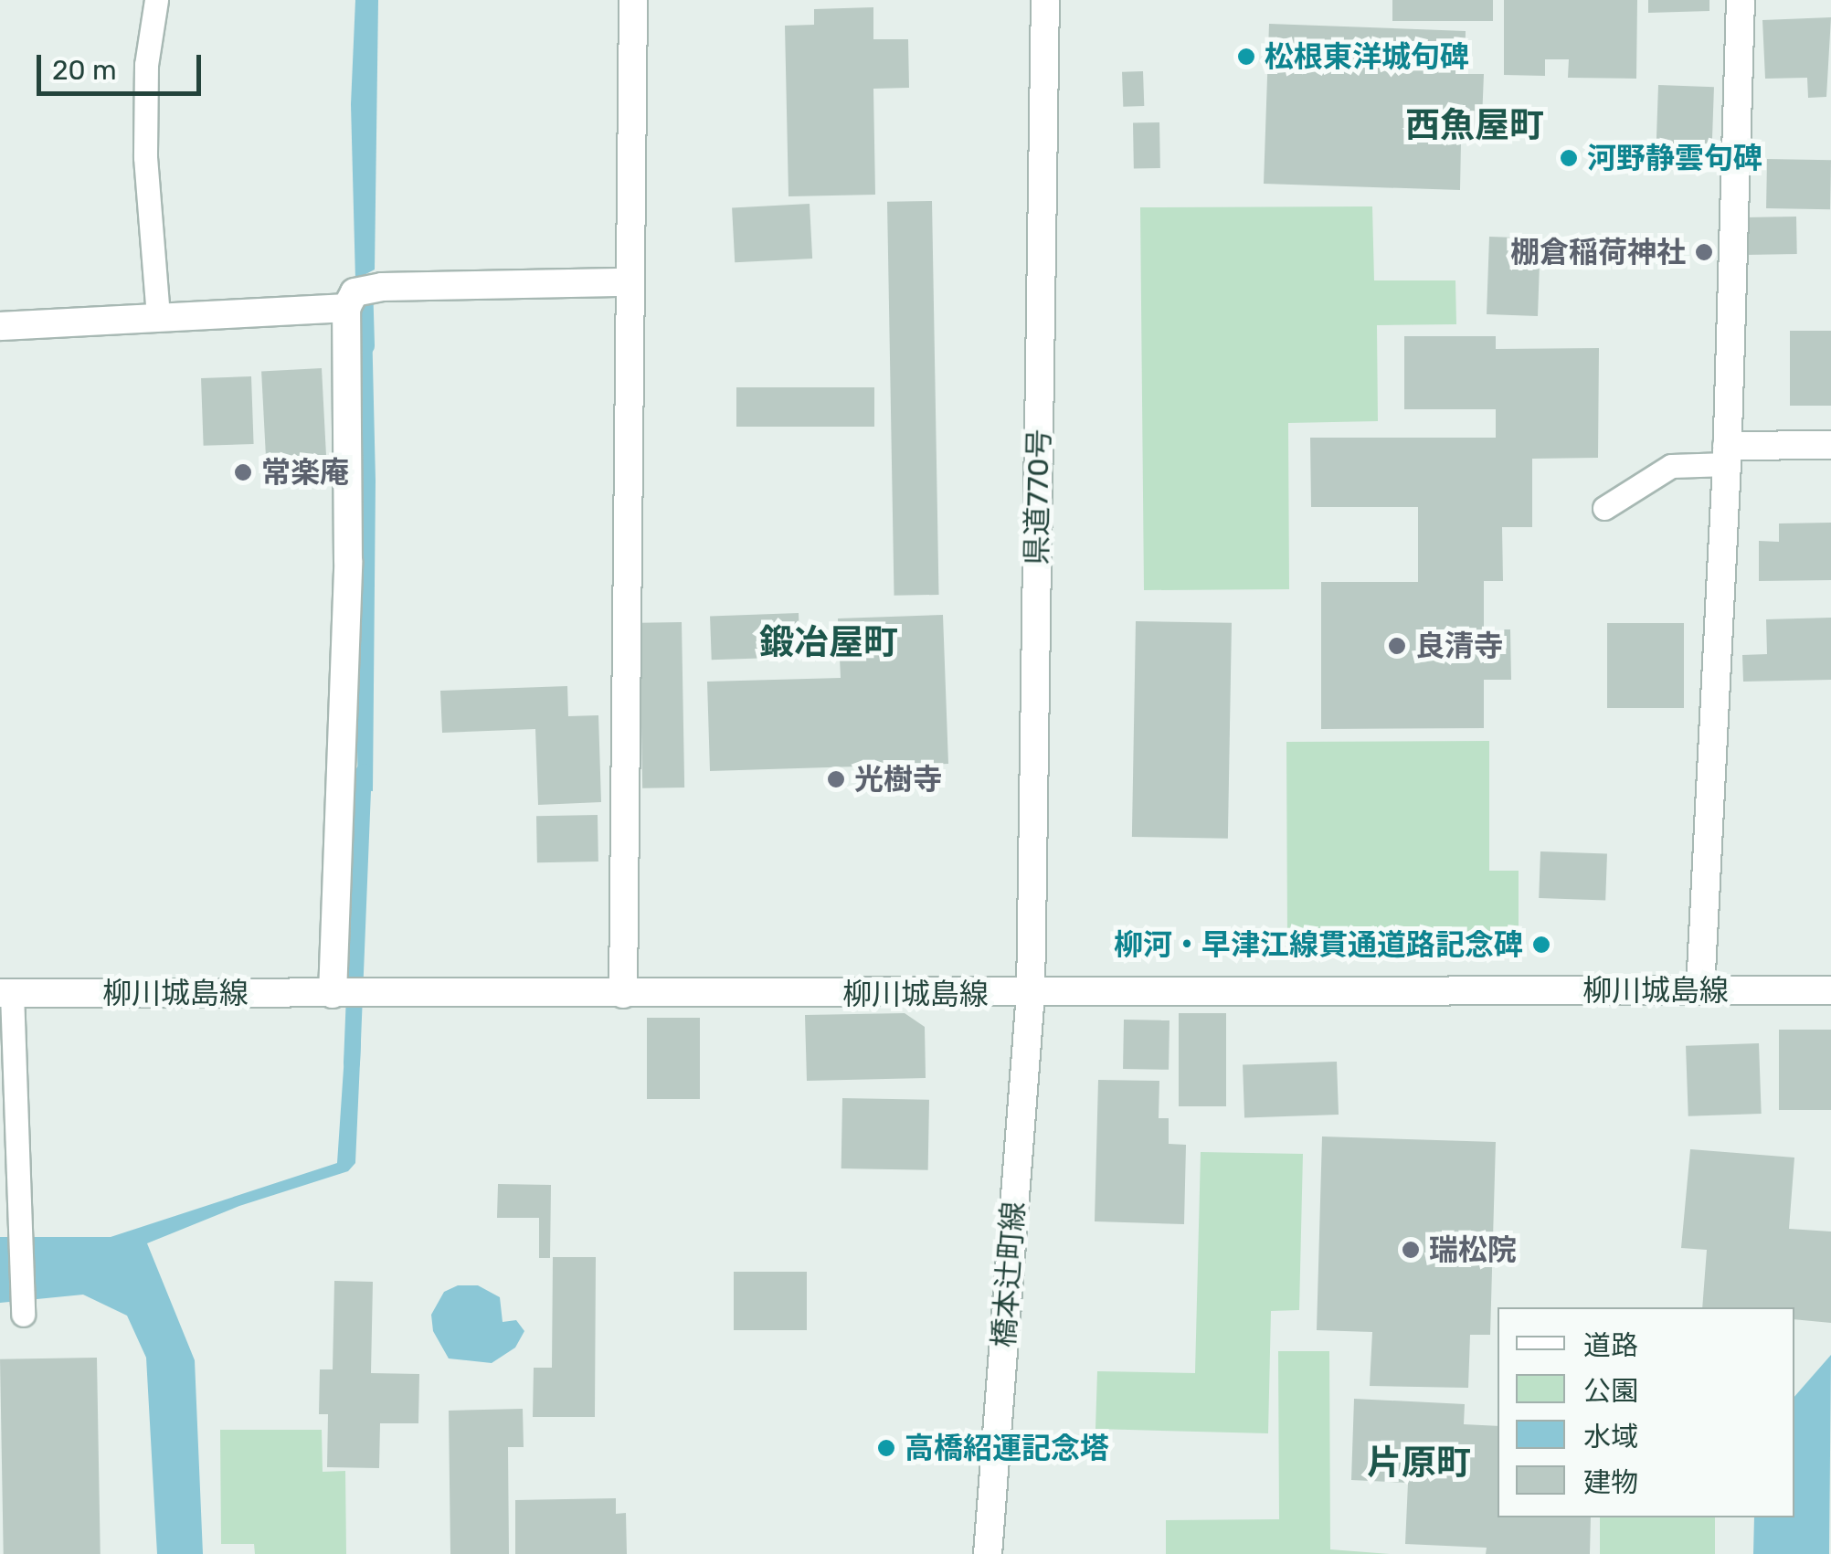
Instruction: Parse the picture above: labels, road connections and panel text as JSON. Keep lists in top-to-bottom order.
{
  "streets": {
    "street": ["県道770号", "柳川城島線", "橋本辻町線"]
  },
  "crossings": [
    ["県道770号", "柳川城島線"],
    ["県道770号", "橋本辻町線"],
    ["柳川城島線", "橋本辻町線"]
  ],
  "districts": ["西魚屋町", "鍛冶屋町", "片原町"],
  "places": [
    "松根東洋城句碑",
    "河野静雲句碑",
    "棚倉稲荷神社",
    "常楽庵",
    "良清寺",
    "光樹寺",
    "柳河・早津江線貫通道路記念碑",
    "瑞松院",
    "高橋紹運記念塔"
  ],
  "legend": [
    "道路",
    "公園",
    "水域",
    "建物"
  ],
  "scale_bar": "20 m"
}
